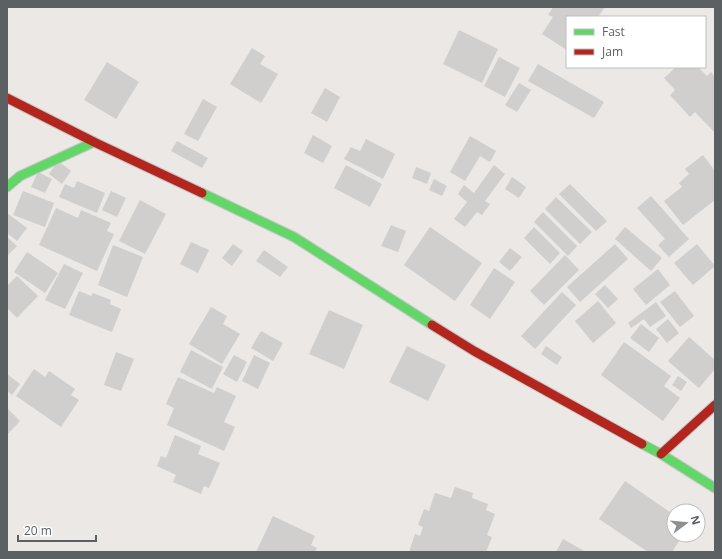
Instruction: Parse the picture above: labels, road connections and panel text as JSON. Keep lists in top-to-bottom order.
{
  "legend": ["Fast", "Jam"],
  "scale_bar": "20 m",
  "north": "right"
}
